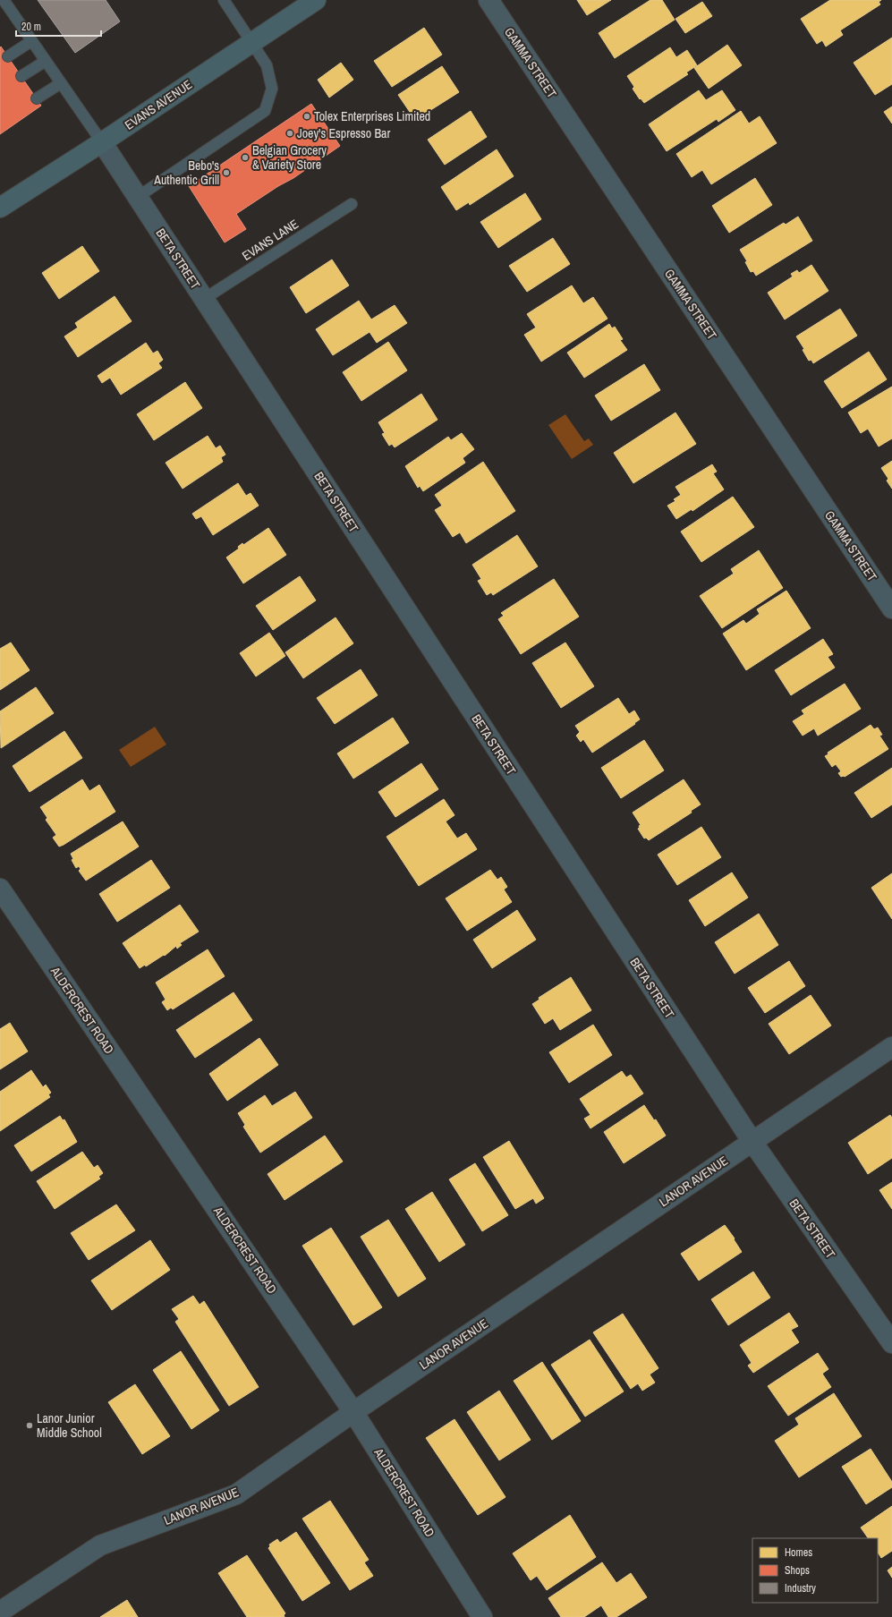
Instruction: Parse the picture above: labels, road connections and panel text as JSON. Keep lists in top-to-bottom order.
{
  "streets": {
    "main road": ["EVANS AVENUE"],
    "street": [
      "GAMMA STREET",
      "BETA STREET",
      "ALDERCREST ROAD",
      "LANOR AVENUE"
    ],
    "lane": ["EVANS LANE"]
  },
  "crossings": [
    ["EVANS AVENUE", "BETA STREET"],
    ["EVANS LANE", "BETA STREET"],
    ["BETA STREET", "LANOR AVENUE"],
    ["ALDERCREST ROAD", "LANOR AVENUE"]
  ],
  "places": [
    "Tolex Enterprises Limited",
    "Joey's Espresso Bar",
    "Belgian Grocery & Variety Store",
    "Bebo's Authentic Grill",
    "Lanor Junior Middle School"
  ],
  "legend": ["Homes", "Shops", "Industry"],
  "scale_bar": "20 m"
}
